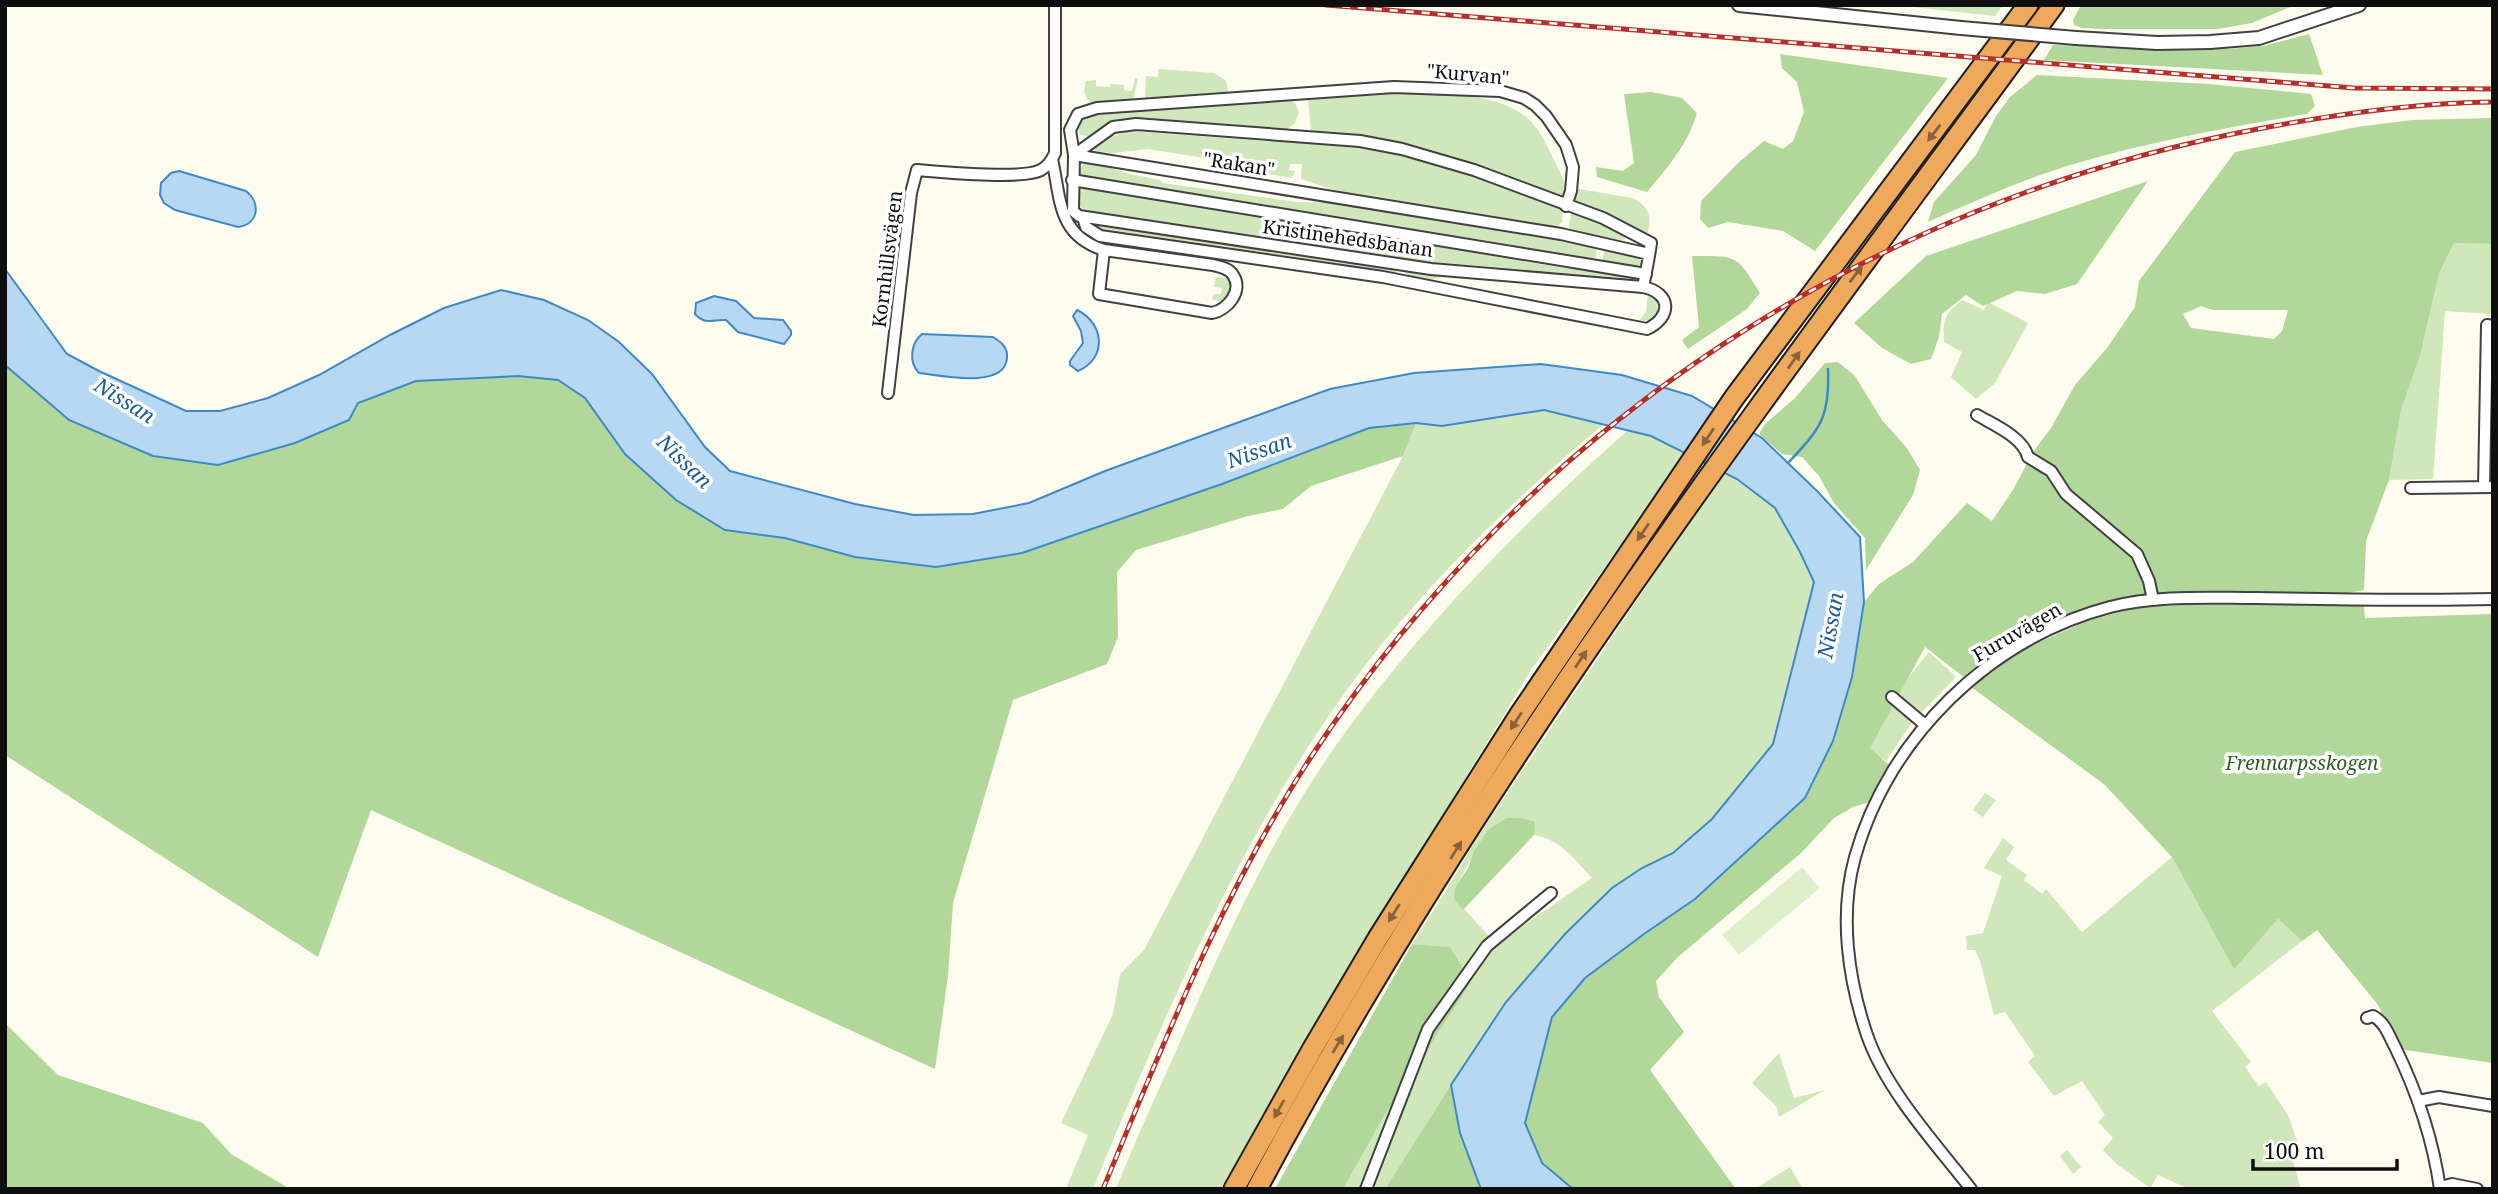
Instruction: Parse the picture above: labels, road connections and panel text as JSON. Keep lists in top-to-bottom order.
{
  "streets": {
    "street": [
      "\"Kurvan\"",
      "\"Rakan\"",
      "Kristinehedsbanan",
      "Kornhillsvägen",
      "Furuvägen"
    ]
  },
  "crossings": [
    ["\"Kurvan\"", "\"Rakan\""],
    ["\"Rakan\"", "Kristinehedsbanan"]
  ],
  "water": ["Nissan"],
  "parks": ["Frennarpsskogen"],
  "scale_bar": "100 m"
}
